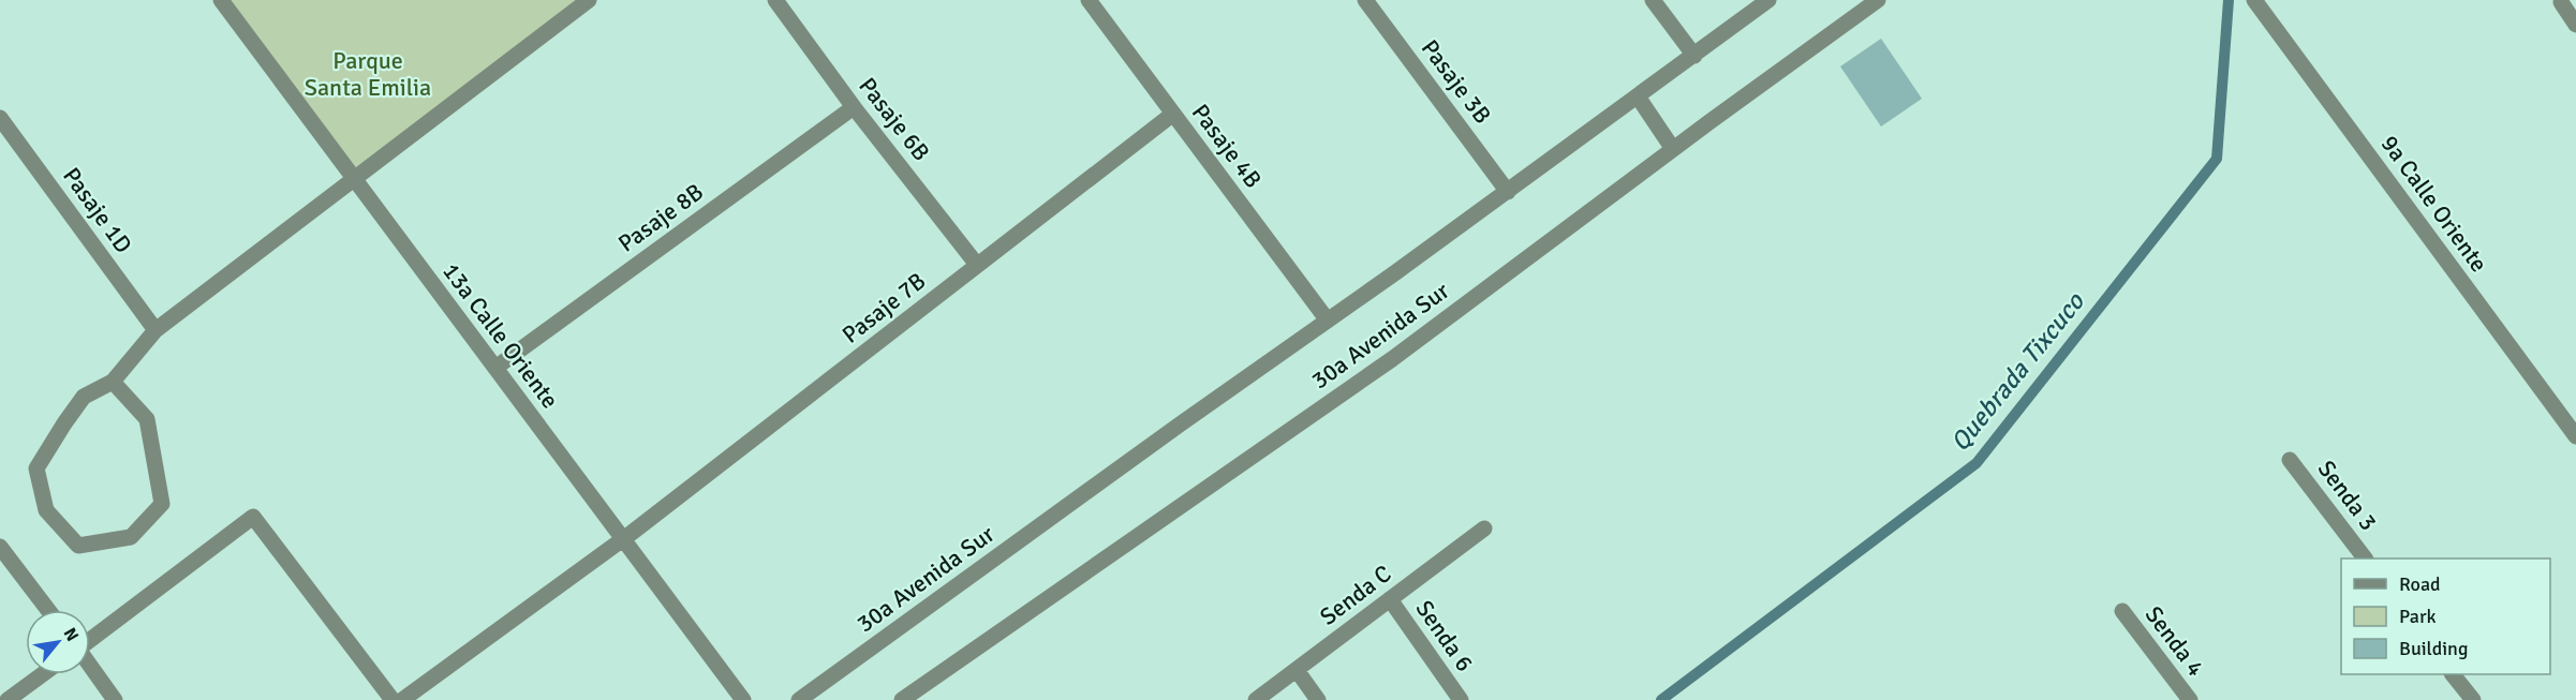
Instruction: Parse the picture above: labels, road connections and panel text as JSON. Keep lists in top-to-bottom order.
{
  "streets": {
    "street": [
      "Pasaje 3B",
      "Pasaje 6B",
      "Pasaje 4B",
      "9a Calle Oriente",
      "Pasaje 1D",
      "Pasaje 8B",
      "Pasaje 7B",
      "13a Calle Oriente",
      "30a Avenida Sur",
      "Senda 3",
      "Senda C",
      "Senda 6",
      "Senda 4"
    ]
  },
  "crossings": [
    ["Pasaje 3B", "30a Avenida Sur"],
    ["Pasaje 6B", "Pasaje 8B"],
    ["Pasaje 6B", "Pasaje 7B"],
    ["Pasaje 4B", "Pasaje 7B"],
    ["Pasaje 4B", "30a Avenida Sur"],
    ["Pasaje 8B", "13a Calle Oriente"],
    ["Pasaje 7B", "13a Calle Oriente"],
    ["Senda C", "Senda 6"]
  ],
  "water": ["Quebrada Tixcuco"],
  "parks": ["Parque Santa Emilia"],
  "legend": ["Road", "Park", "Building"],
  "north": "top right"
}
